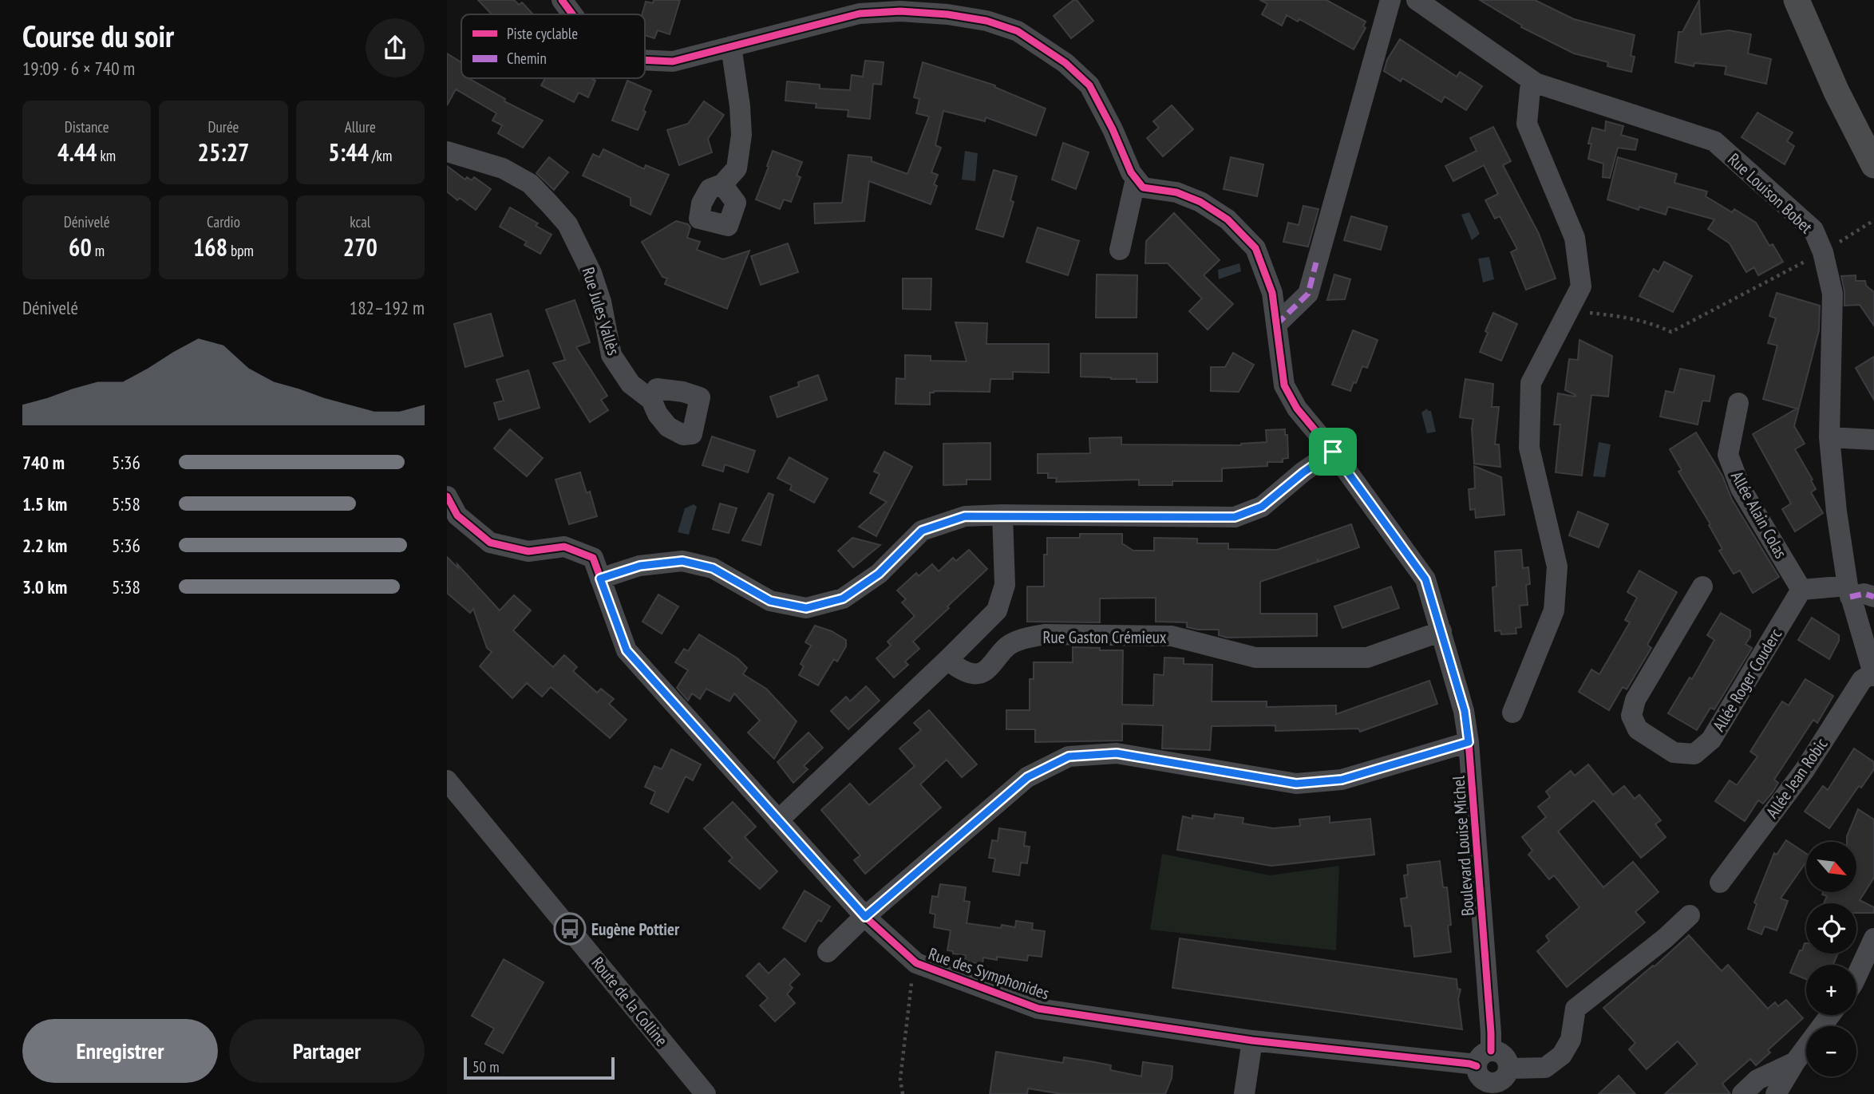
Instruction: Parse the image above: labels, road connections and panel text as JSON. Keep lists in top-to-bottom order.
{
  "streets": {
    "street": [
      "Rue Louison Bobet",
      "Rue Jules Vallès",
      "Allée Alain Colas",
      "Rue Gaston Crémieux",
      "Allée Roger Couderc",
      "Allée Jean Robic",
      "Boulevard Louise Michel",
      "Rue des Symphonides",
      "Route de la Colline"
    ]
  },
  "crossings": [
    ["Rue Louison Bobet", "Allée Jean Robic"],
    ["Allée Alain Colas", "Allée Roger Couderc"],
    ["Rue Gaston Crémieux", "Boulevard Louise Michel"],
    ["Boulevard Louise Michel", "Rue des Symphonides"]
  ],
  "places": {
    "bus stop": ["Eugène Pottier"]
  },
  "legend": ["Piste cyclable", "Chemin"],
  "scale_bar": "50 m",
  "north": "bottom right",
  "page": {
    "heading": ["Course du soir", "19:09 · 6 × 740 m"],
    "stats": [
      ["Distance", "4.44 km"],
      ["Durée", "25:27"],
      ["Allure", "5:44 /km"],
      ["Dénivelé", "60 m"],
      ["Cardio", "168 bpm"],
      ["kcal", "270"]
    ],
    "chart": ["Dénivelé", "182–192 m"],
    "list": [
      {
        "name": "740 m",
        "note": "5:36"
      },
      {
        "name": "1.5 km",
        "note": "5:58"
      },
      {
        "name": "2.2 km",
        "note": "5:36"
      },
      {
        "name": "3.0 km",
        "note": "5:38"
      }
    ],
    "map_buttons": ["+", "−"],
    "buttons": ["Enregistrer", "Partager"],
    "scale": "50 m"
  }
}
